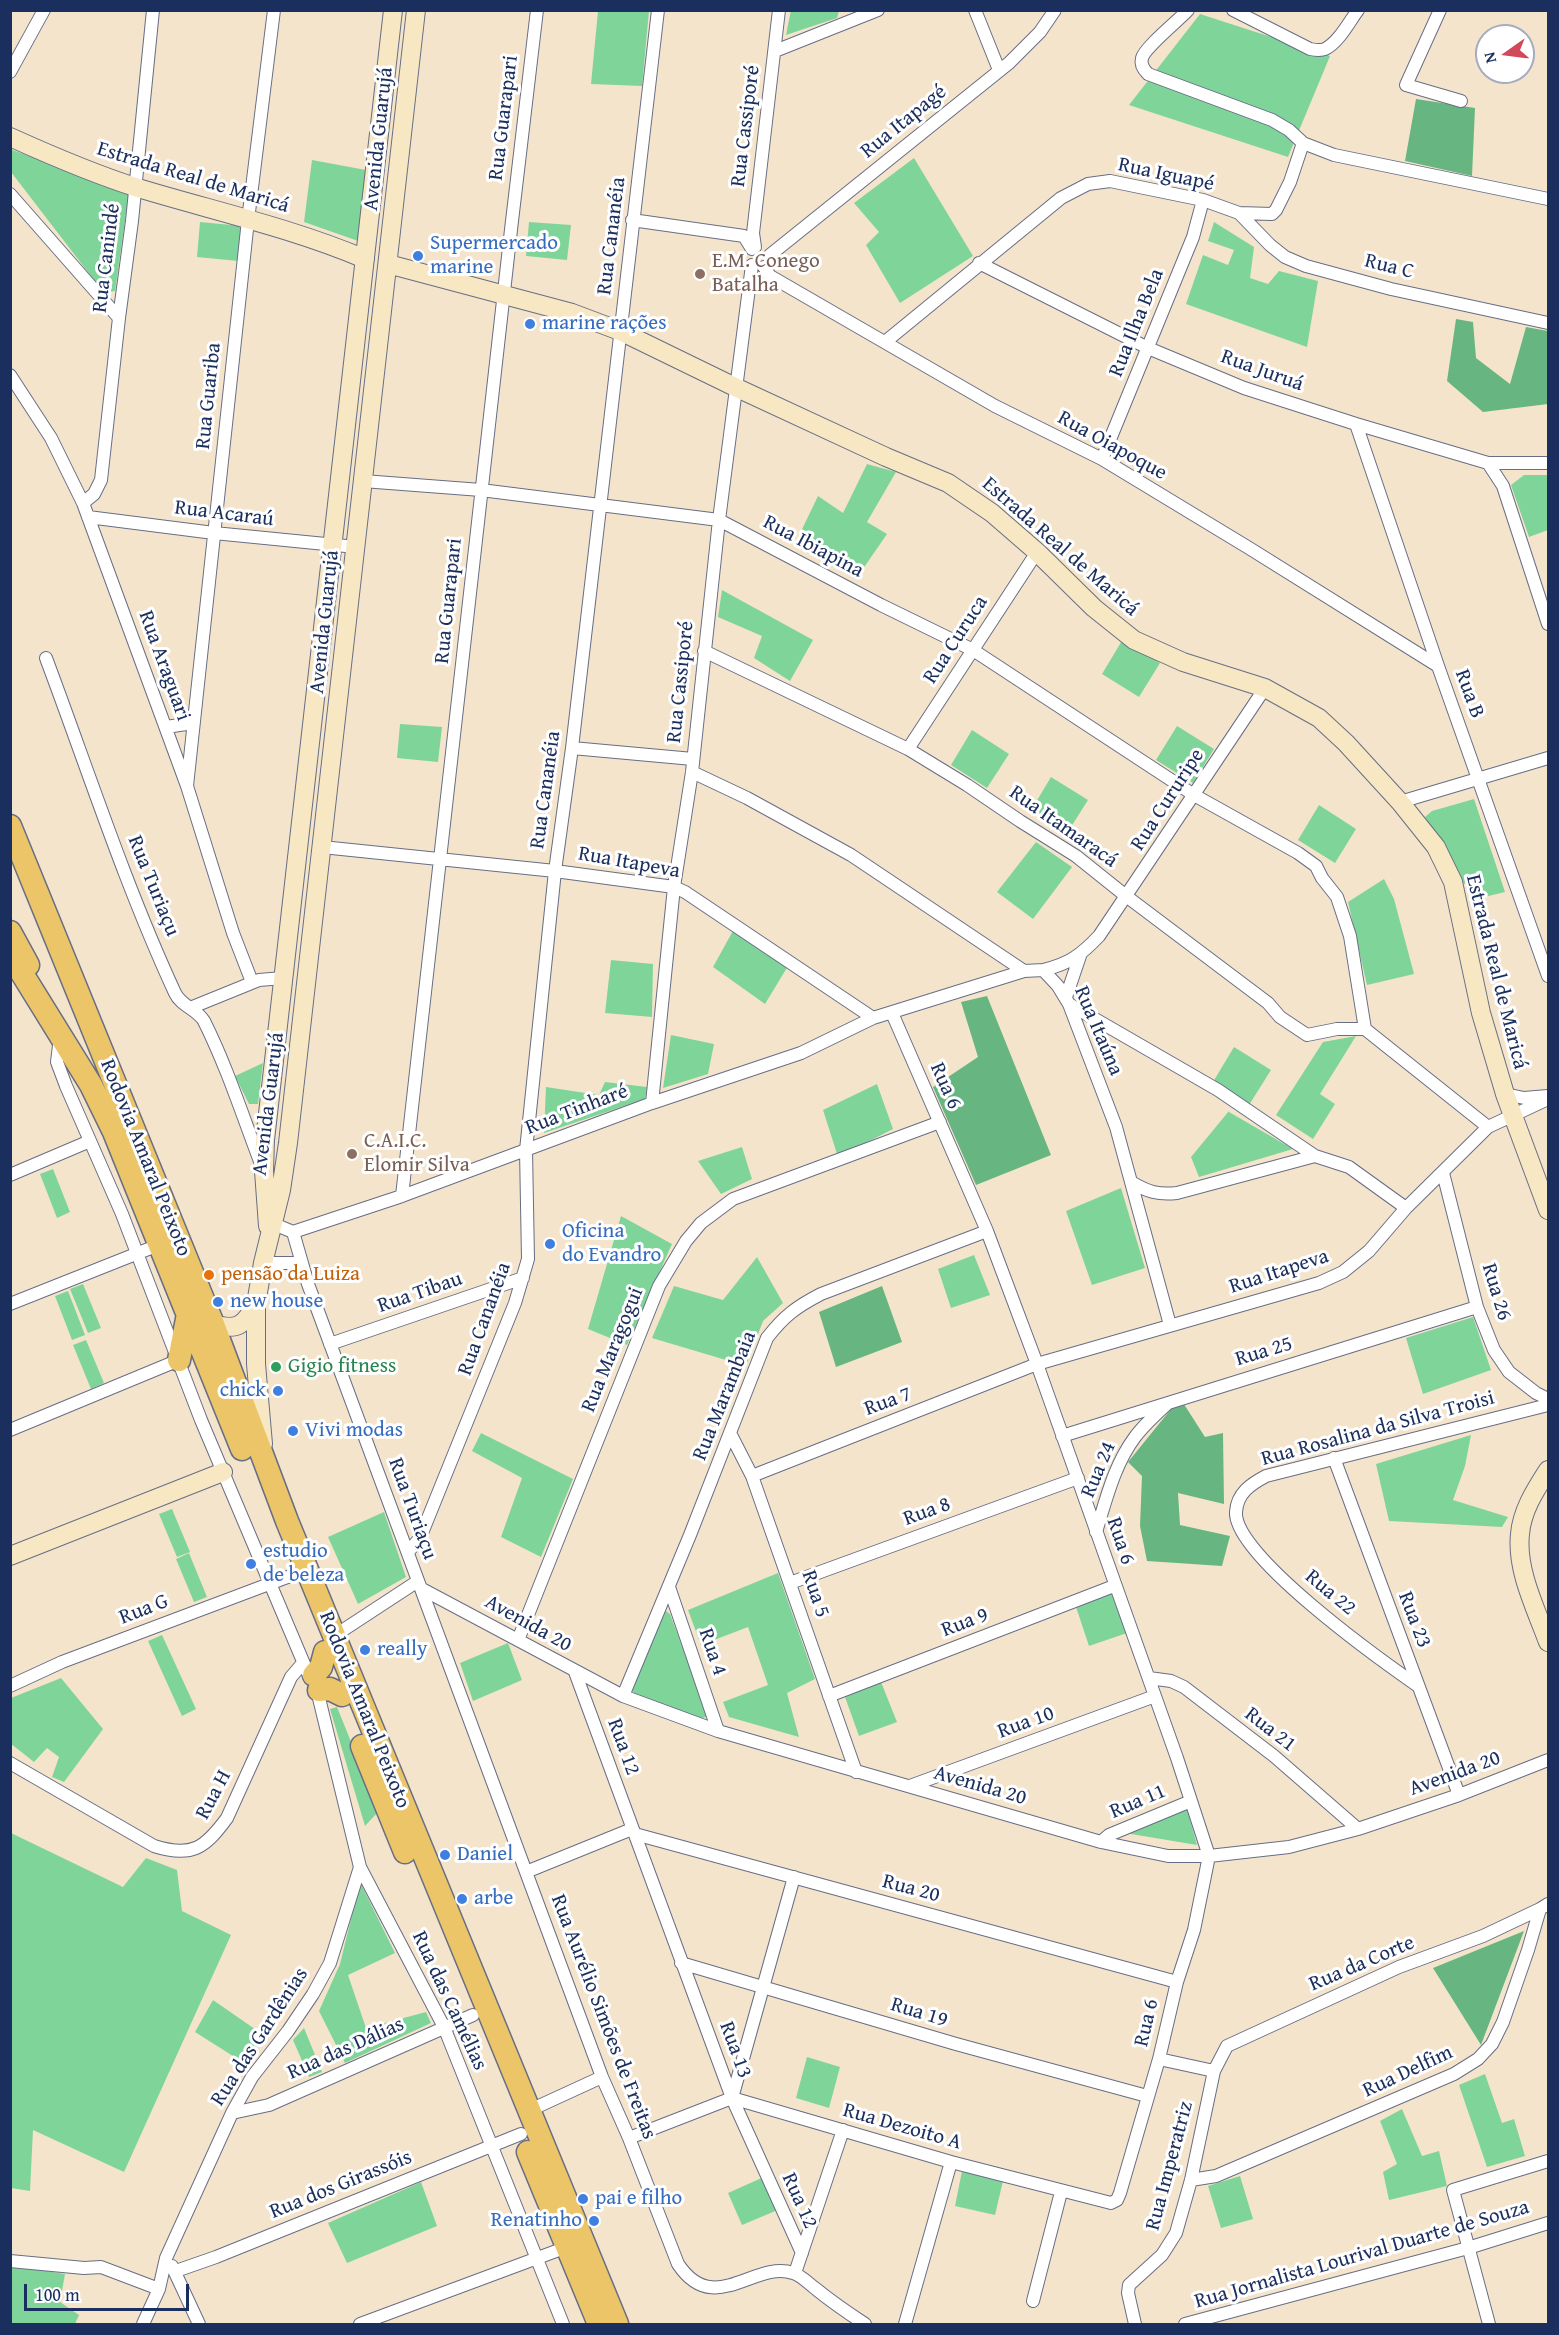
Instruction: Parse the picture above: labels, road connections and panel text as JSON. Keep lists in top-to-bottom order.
{
  "streets": {
    "highway": ["Rodovia Amaral Peixoto"],
    "street": [
      "Rua Guarapari",
      "Rua Itapagé",
      "Rua Cassiporé",
      "Avenida Guarujá",
      "Rua Iguapé",
      "Estrada Real de Maricá",
      "Rua Cananéia",
      "Rua Canindé",
      "Rua C",
      "Rua Ilha Bela",
      "Rua Juruá",
      "Rua Guariba",
      "Rua Oiapoque",
      "Rua Acaraú",
      "Rua Ibiapina",
      "Rua Curuca",
      "Rua Araguari",
      "Rua B",
      "Rua Cururipe",
      "Rua Itamaracá",
      "Rua Itapeva",
      "Rua Turiaçu",
      "Rua Itaúna",
      "Rua 6",
      "Rua Tinharé",
      "Rua 26",
      "Rua Tibau",
      "Rua Maragogui",
      "Rua 25",
      "Rua Marambaia",
      "Rua 7",
      "Rua Rosalina da Silva Troisi",
      "Rua 24",
      "Rua 8",
      "Rua 22",
      "Rua 5",
      "Rua G",
      "Rua 23",
      "Rua 9",
      "Avenida 20",
      "Rua 4",
      "Rua 10",
      "Rua 21",
      "Rua 12",
      "Rua H",
      "Rua 11",
      "Rua 20",
      "Rua da Corte",
      "Rua das Camélias",
      "Rua 19",
      "Rua Aurélio Simões de Freitas",
      "Rua das Gardênias",
      "Rua das Dálias",
      "Rua 13",
      "Rua Delfim",
      "Rua Dezoito A",
      "Rua Imperatriz",
      "Rua dos Girassóis",
      "Rua Jornalista Lourival Duarte de Souza"
    ]
  },
  "crossings": [
    ["Rua Guarapari", "Estrada Real de Maricá"],
    ["Rua Guarapari", "Rua Ibiapina"],
    ["Rua Guarapari", "Rua Itapeva"],
    ["Rua Guarapari", "Rua Tinharé"],
    ["Rua Itapagé", "Rua Cassiporé"],
    ["Rua Itapagé", "Rua Oiapoque"],
    ["Rua Cassiporé", "Estrada Real de Maricá"],
    ["Rua Cassiporé", "Rua Oiapoque"],
    ["Rua Cassiporé", "Rua Ibiapina"],
    ["Rua Cassiporé", "Rua Itamaracá"],
    ["Rua Cassiporé", "Rua Itapeva"],
    ["Rua Cassiporé", "Rua Tinharé"],
    ["Avenida Guarujá", "Estrada Real de Maricá"],
    ["Avenida Guarujá", "Rua Acaraú"],
    ["Avenida Guarujá", "Rua Ibiapina"],
    ["Avenida Guarujá", "Rua Itapeva"],
    ["Avenida Guarujá", "Rua Turiaçu"],
    ["Avenida Guarujá", "Rodovia Amaral Peixoto"],
    ["Rua Iguapé", "Rua C"],
    ["Rua Iguapé", "Rua Ilha Bela"],
    ["Rua Iguapé", "Rua Juruá"],
    ["Rua Iguapé", "Rua Oiapoque"],
    ["Estrada Real de Maricá", "Rua Cananéia"],
    ["Estrada Real de Maricá", "Rua Canindé"],
    ["Estrada Real de Maricá", "Rua Guariba"],
    ["Estrada Real de Maricá", "Rua Curuca"],
    ["Estrada Real de Maricá", "Rua Cururipe"],
    ["Estrada Real de Maricá", "Rua Itapeva"],
    ["Rua Cananéia", "Rua Ibiapina"],
    ["Rua Cananéia", "Rua Itapeva"],
    ["Rua Cananéia", "Rua Turiaçu"],
    ["Rua Cananéia", "Rua Tinharé"],
    ["Rua Cananéia", "Rua Tibau"],
    ["Rua Canindé", "Rua Araguari"],
    ["Rua Ilha Bela", "Rua Juruá"],
    ["Rua Ilha Bela", "Rua Oiapoque"],
    ["Rua Juruá", "Rua B"],
    ["Rua Guariba", "Rua Acaraú"],
    ["Rua Guariba", "Rua Araguari"],
    ["Rua Oiapoque", "Rua B"],
    ["Rua Acaraú", "Rua Araguari"],
    ["Rua Ibiapina", "Rua Curuca"],
    ["Rua Ibiapina", "Rua Cururipe"],
    ["Rua Ibiapina", "Rua Itamaracá"],
    ["Rua Curuca", "Rua Itamaracá"],
    ["Rua Cururipe", "Rua Itamaracá"],
    ["Rua Cururipe", "Rua Itaúna"],
    ["Rua Itapeva", "Rua 6"],
    ["Rua Itapeva", "Rua Tinharé"],
    ["Rua Itapeva", "Rua 26"],
    ["Rua Itapeva", "Rua 7"],
    ["Rua Turiaçu", "Rua Tinharé"],
    ["Rua Turiaçu", "Rua Tibau"],
    ["Rua Turiaçu", "Avenida 20"],
    ["Rua Turiaçu", "Rua Aurélio Simões de Freitas"],
    ["Rua 6", "Rua Maragogui"],
    ["Rua 6", "Rua 25"],
    ["Rua 6", "Rua Marambaia"],
    ["Rua 6", "Rua 7"],
    ["Rua 6", "Rua 24"],
    ["Rua 6", "Rua 8"],
    ["Rua 6", "Rua 9"],
    ["Rua 6", "Avenida 20"],
    ["Rua 6", "Rua 10"],
    ["Rua 6", "Rua 21"],
    ["Rua 6", "Rua 11"],
    ["Rua 6", "Rua 20"],
    ["Rua 6", "Rua 19"],
    ["Rua 6", "Rua Dezoito A"],
    ["Rodovia Amaral Peixoto", "Rua G"],
    ["Rodovia Amaral Peixoto", "Rua das Camélias"],
    ["Rodovia Amaral Peixoto", "Rua das Dálias"],
    ["Rodovia Amaral Peixoto", "Rua dos Girassóis"],
    ["Rua 26", "Rua 25"],
    ["Rua Maragogui", "Avenida 20"],
    ["Rua 25", "Rua 24"],
    ["Rua Marambaia", "Rua 5"],
    ["Rua Marambaia", "Avenida 20"],
    ["Rua Marambaia", "Rua 4"],
    ["Rua 7", "Rua 5"],
    ["Rua Rosalina da Silva Troisi", "Rua 22"],
    ["Rua Rosalina da Silva Troisi", "Rua 23"],
    ["Rua 8", "Rua 5"],
    ["Rua 22", "Rua 23"],
    ["Rua 5", "Rua 9"],
    ["Rua 5", "Avenida 20"],
    ["Rua G", "Rua das Camélias"],
    ["Rua 23", "Avenida 20"],
    ["Avenida 20", "Rua 4"],
    ["Avenida 20", "Rua 10"],
    ["Avenida 20", "Rua 21"],
    ["Avenida 20", "Rua 12"],
    ["Avenida 20", "Rua 11"],
    ["Avenida 20", "Rua Aurélio Simões de Freitas"],
    ["Rua 12", "Rua 20"],
    ["Rua 12", "Rua 13"],
    ["Rua 12", "Rua Dezoito A"],
    ["Rua H", "Rua das Camélias"],
    ["Rua 20", "Rua 13"],
    ["Rua da Corte", "Rua Delfim"],
    ["Rua da Corte", "Rua Imperatriz"],
    ["Rua das Camélias", "Rua das Gardênias"],
    ["Rua das Camélias", "Rua das Dálias"],
    ["Rua das Camélias", "Rua dos Girassóis"],
    ["Rua 19", "Rua 13"],
    ["Rua das Gardênias", "Rua das Dálias"],
    ["Rua 13", "Rua Dezoito A"],
    ["Rua Delfim", "Rua Imperatriz"]
  ],
  "places": [
    "Supermercado marine",
    "E.M. Conego Batalha",
    "marine rações",
    "C.A.I.C. Elomir Silva",
    "Oficina do Evandro",
    "pensão da Luiza",
    "new house",
    "Gigio fitness",
    "chick",
    "Vivi modas",
    "estudio de beleza",
    "really",
    "Daniel",
    "arbe",
    "pai e filho",
    "Renatinho"
  ],
  "scale_bar": "100 m",
  "north": "left"
}
